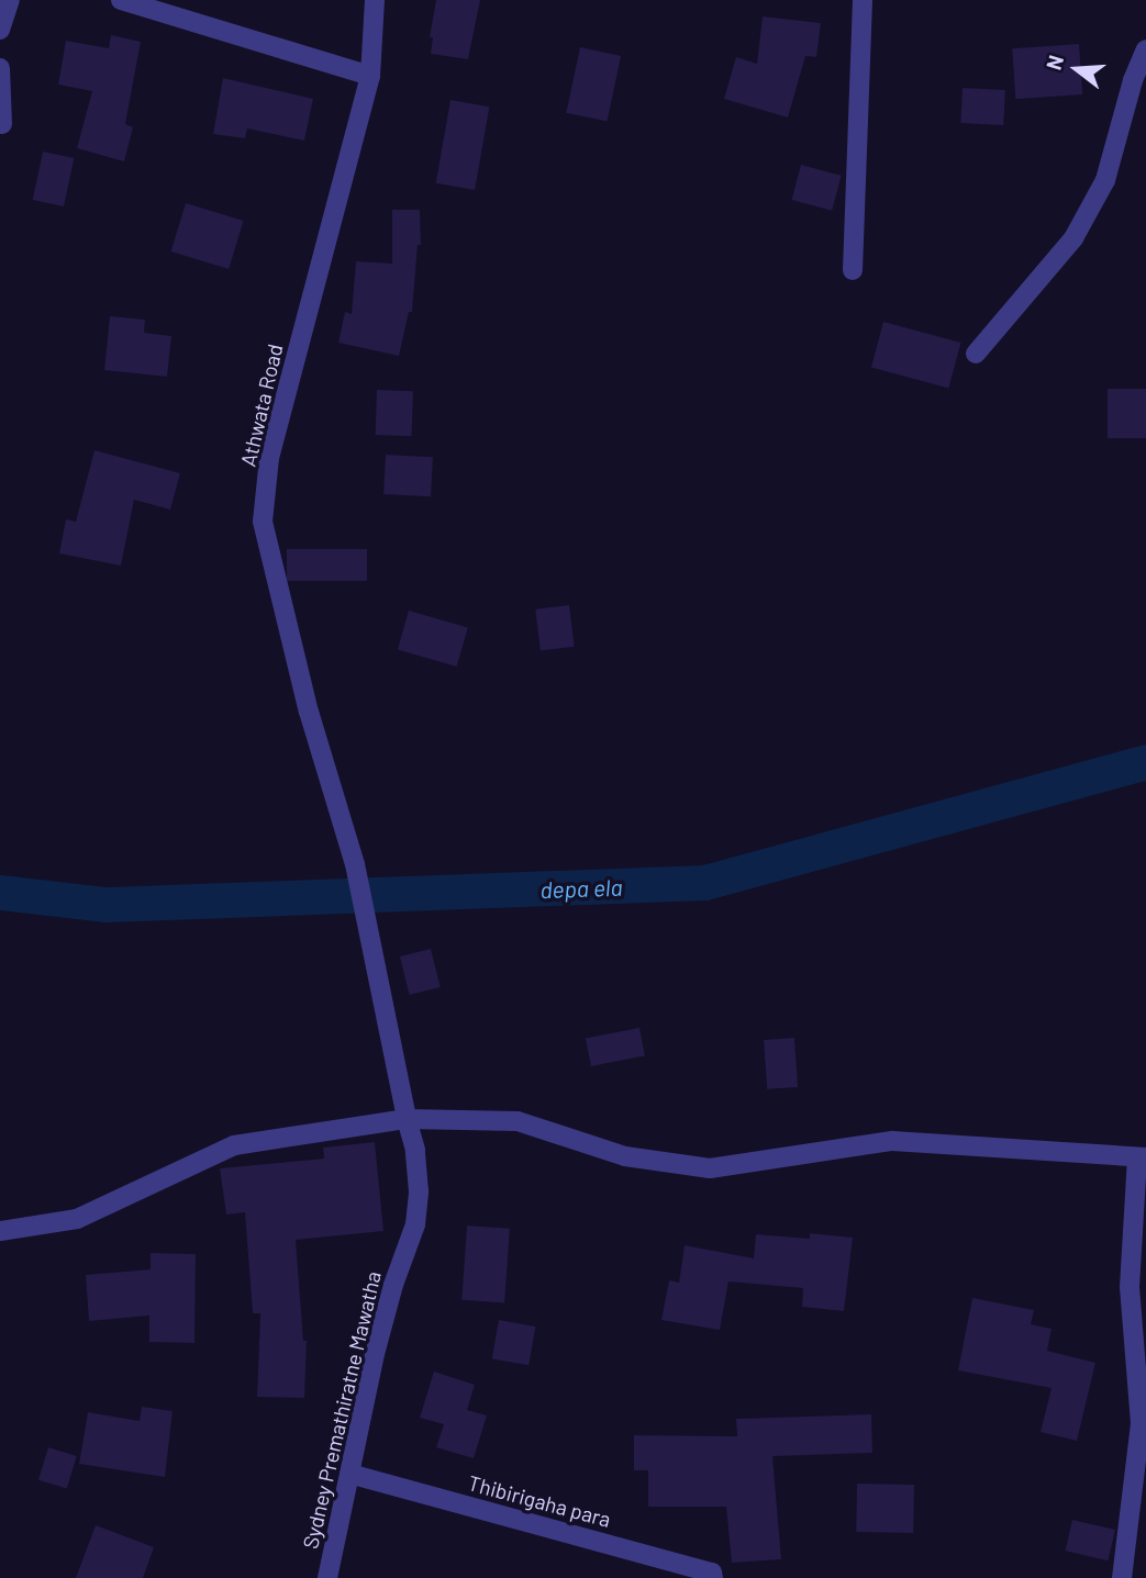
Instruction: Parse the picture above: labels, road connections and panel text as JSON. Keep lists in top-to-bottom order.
{
  "streets": {
    "street": ["Athwata Road", "Sydney Premathiratne Mawatha", "Thibirigaha para"]
  },
  "crossings": [
    ["Athwata Road", "Sydney Premathiratne Mawatha"],
    ["Sydney Premathiratne Mawatha", "Thibirigaha para"]
  ],
  "water": ["depa ela"],
  "north": "left"
}
